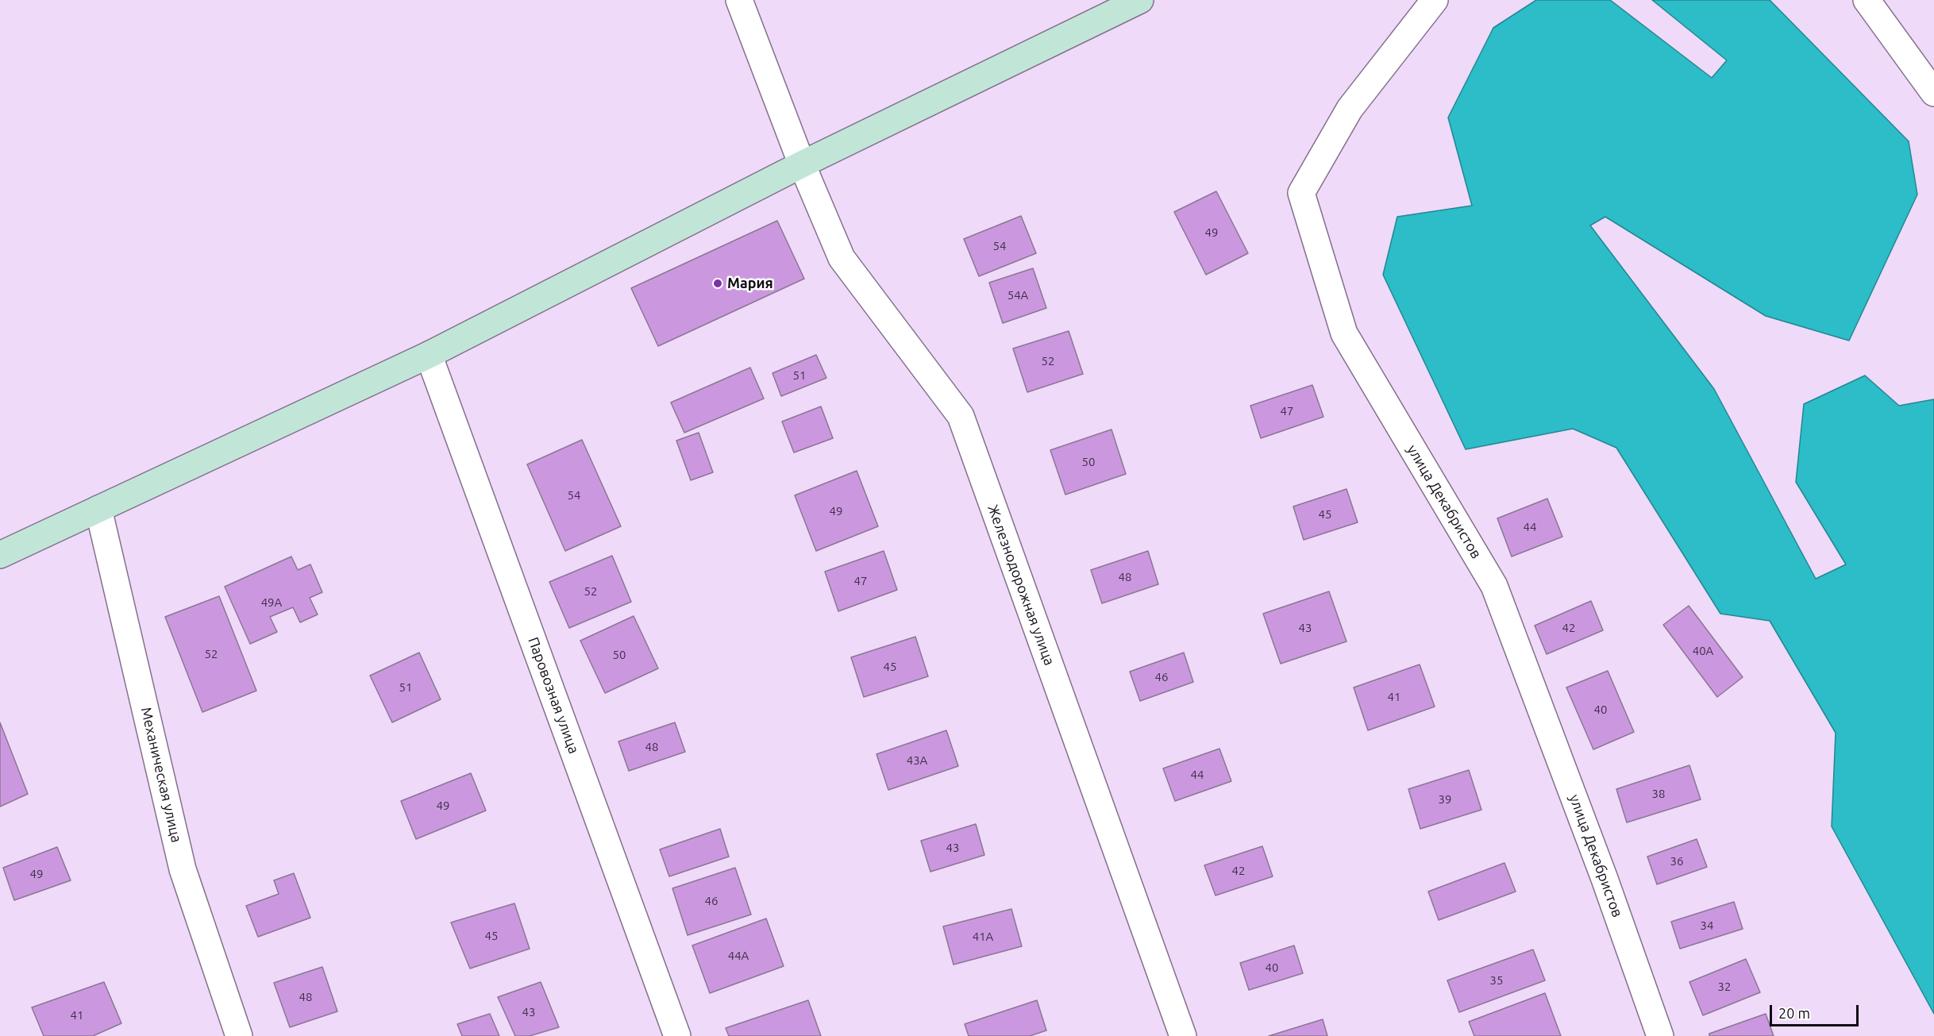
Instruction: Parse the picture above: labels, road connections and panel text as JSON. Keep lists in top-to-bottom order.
{
  "streets": {
    "street": [
      "улица Декабристов",
      "Железнодорожная улица",
      "Паровозная улица",
      "Механическая улица"
    ]
  },
  "places": ["Мария"],
  "house_numbers": [
    "49",
    "54",
    "54А",
    "52",
    "51",
    "47",
    "50",
    "54",
    "49",
    "45",
    "44",
    "48",
    "47",
    "52",
    "49А",
    "43",
    "42",
    "40А",
    "52",
    "50",
    "45",
    "46",
    "51",
    "41",
    "40",
    "48",
    "43А",
    "44",
    "38",
    "39",
    "49",
    "43",
    "36",
    "42",
    "49",
    "46",
    "34",
    "45",
    "41А",
    "44А",
    "40",
    "35",
    "32",
    "48",
    "43",
    "41"
  ],
  "scale_bar": "20 m"
}
